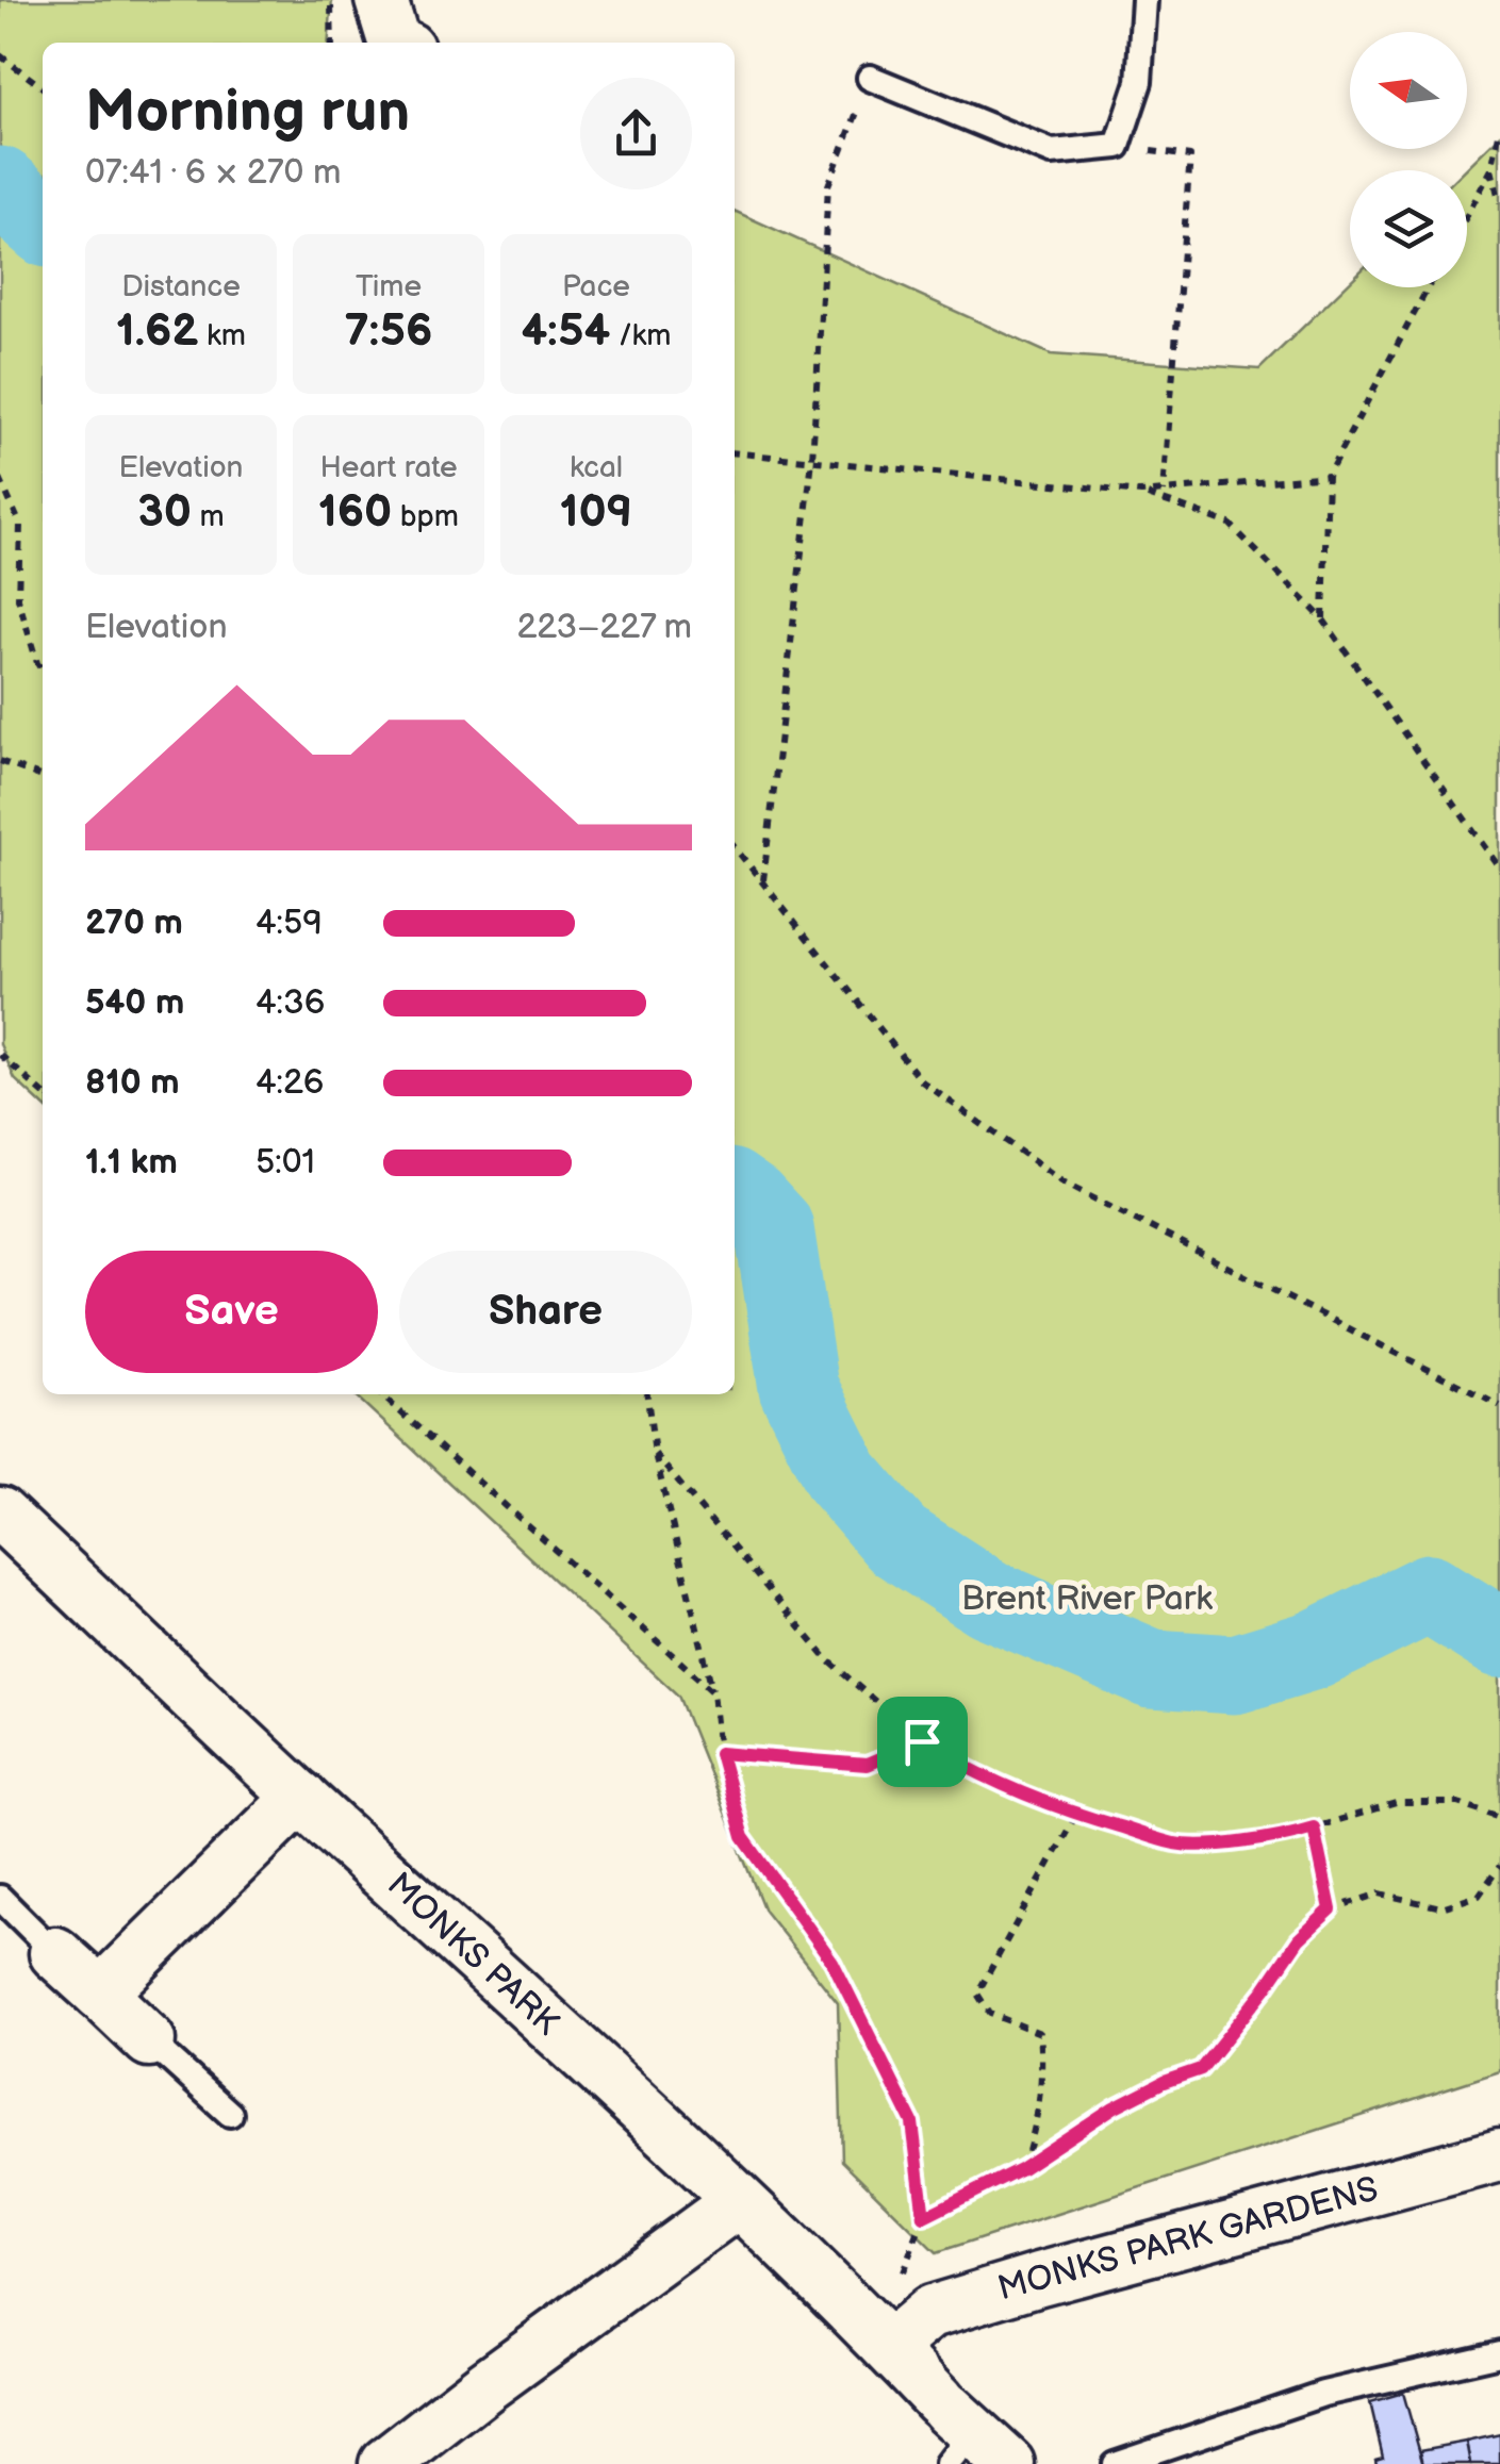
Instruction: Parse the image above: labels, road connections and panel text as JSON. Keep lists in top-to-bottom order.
{
  "streets": {
    "street": ["MONKS PARK", "MONKS PARK GARDENS"]
  },
  "crossings": [
    ["MONKS PARK", "MONKS PARK GARDENS"]
  ],
  "parks": ["Brent River Park"],
  "north": "left",
  "page": {
    "heading": ["Morning run", "07:41 · 6 × 270 m"],
    "stats": [
      ["Distance", "1.62 km"],
      ["Time", "7:56"],
      ["Pace", "4:54 /km"],
      ["Elevation", "30 m"],
      ["Heart rate", "160 bpm"],
      ["kcal", "109"]
    ],
    "chart": ["Elevation", "223–227 m"],
    "list": [
      {
        "name": "270 m",
        "note": "4:59"
      },
      {
        "name": "540 m",
        "note": "4:36"
      },
      {
        "name": "810 m",
        "note": "4:26"
      },
      {
        "name": "1.1 km",
        "note": "5:01"
      }
    ],
    "buttons": ["Save", "Share"]
  }
}
